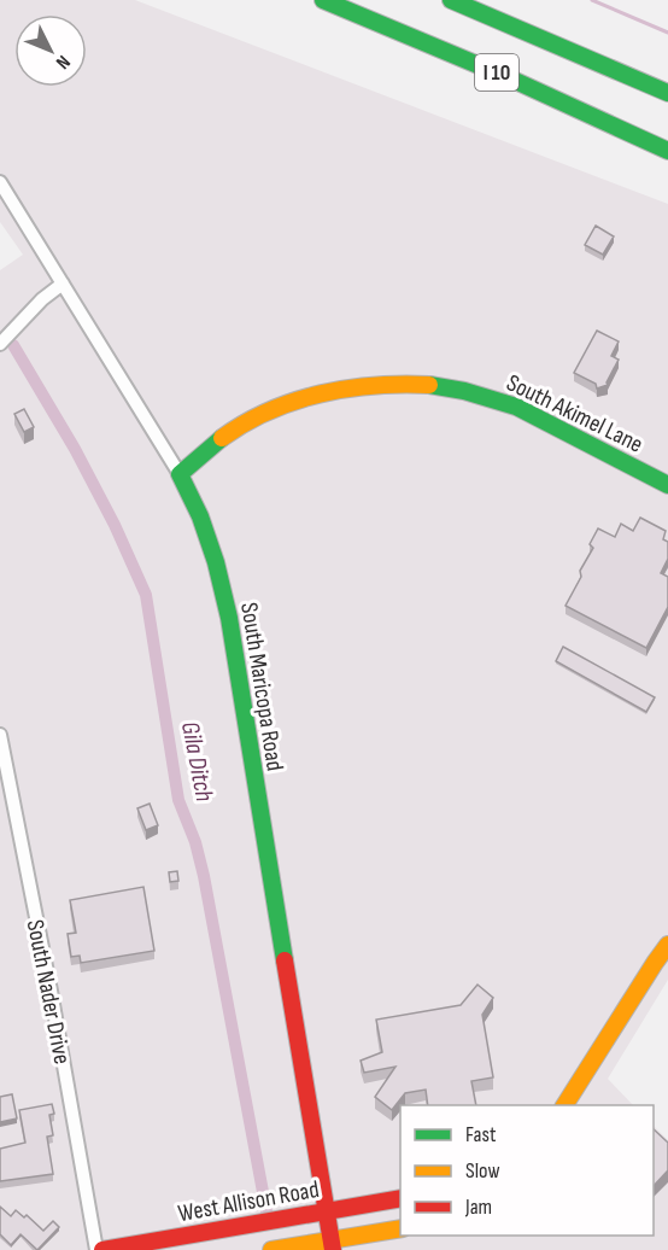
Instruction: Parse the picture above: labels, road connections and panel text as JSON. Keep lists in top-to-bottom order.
{
  "streets": {
    "main road": [
      "I 10",
      "South Akimel Lane",
      "South Maricopa Road",
      "West Allison Road"
    ],
    "street": ["South Nader Drive"]
  },
  "crossings": [
    ["South Akimel Lane", "South Maricopa Road"],
    ["South Maricopa Road", "West Allison Road"]
  ],
  "water": ["Gila Ditch"],
  "legend": ["Fast", "Slow", "Jam"],
  "north": "bottom right"
}
